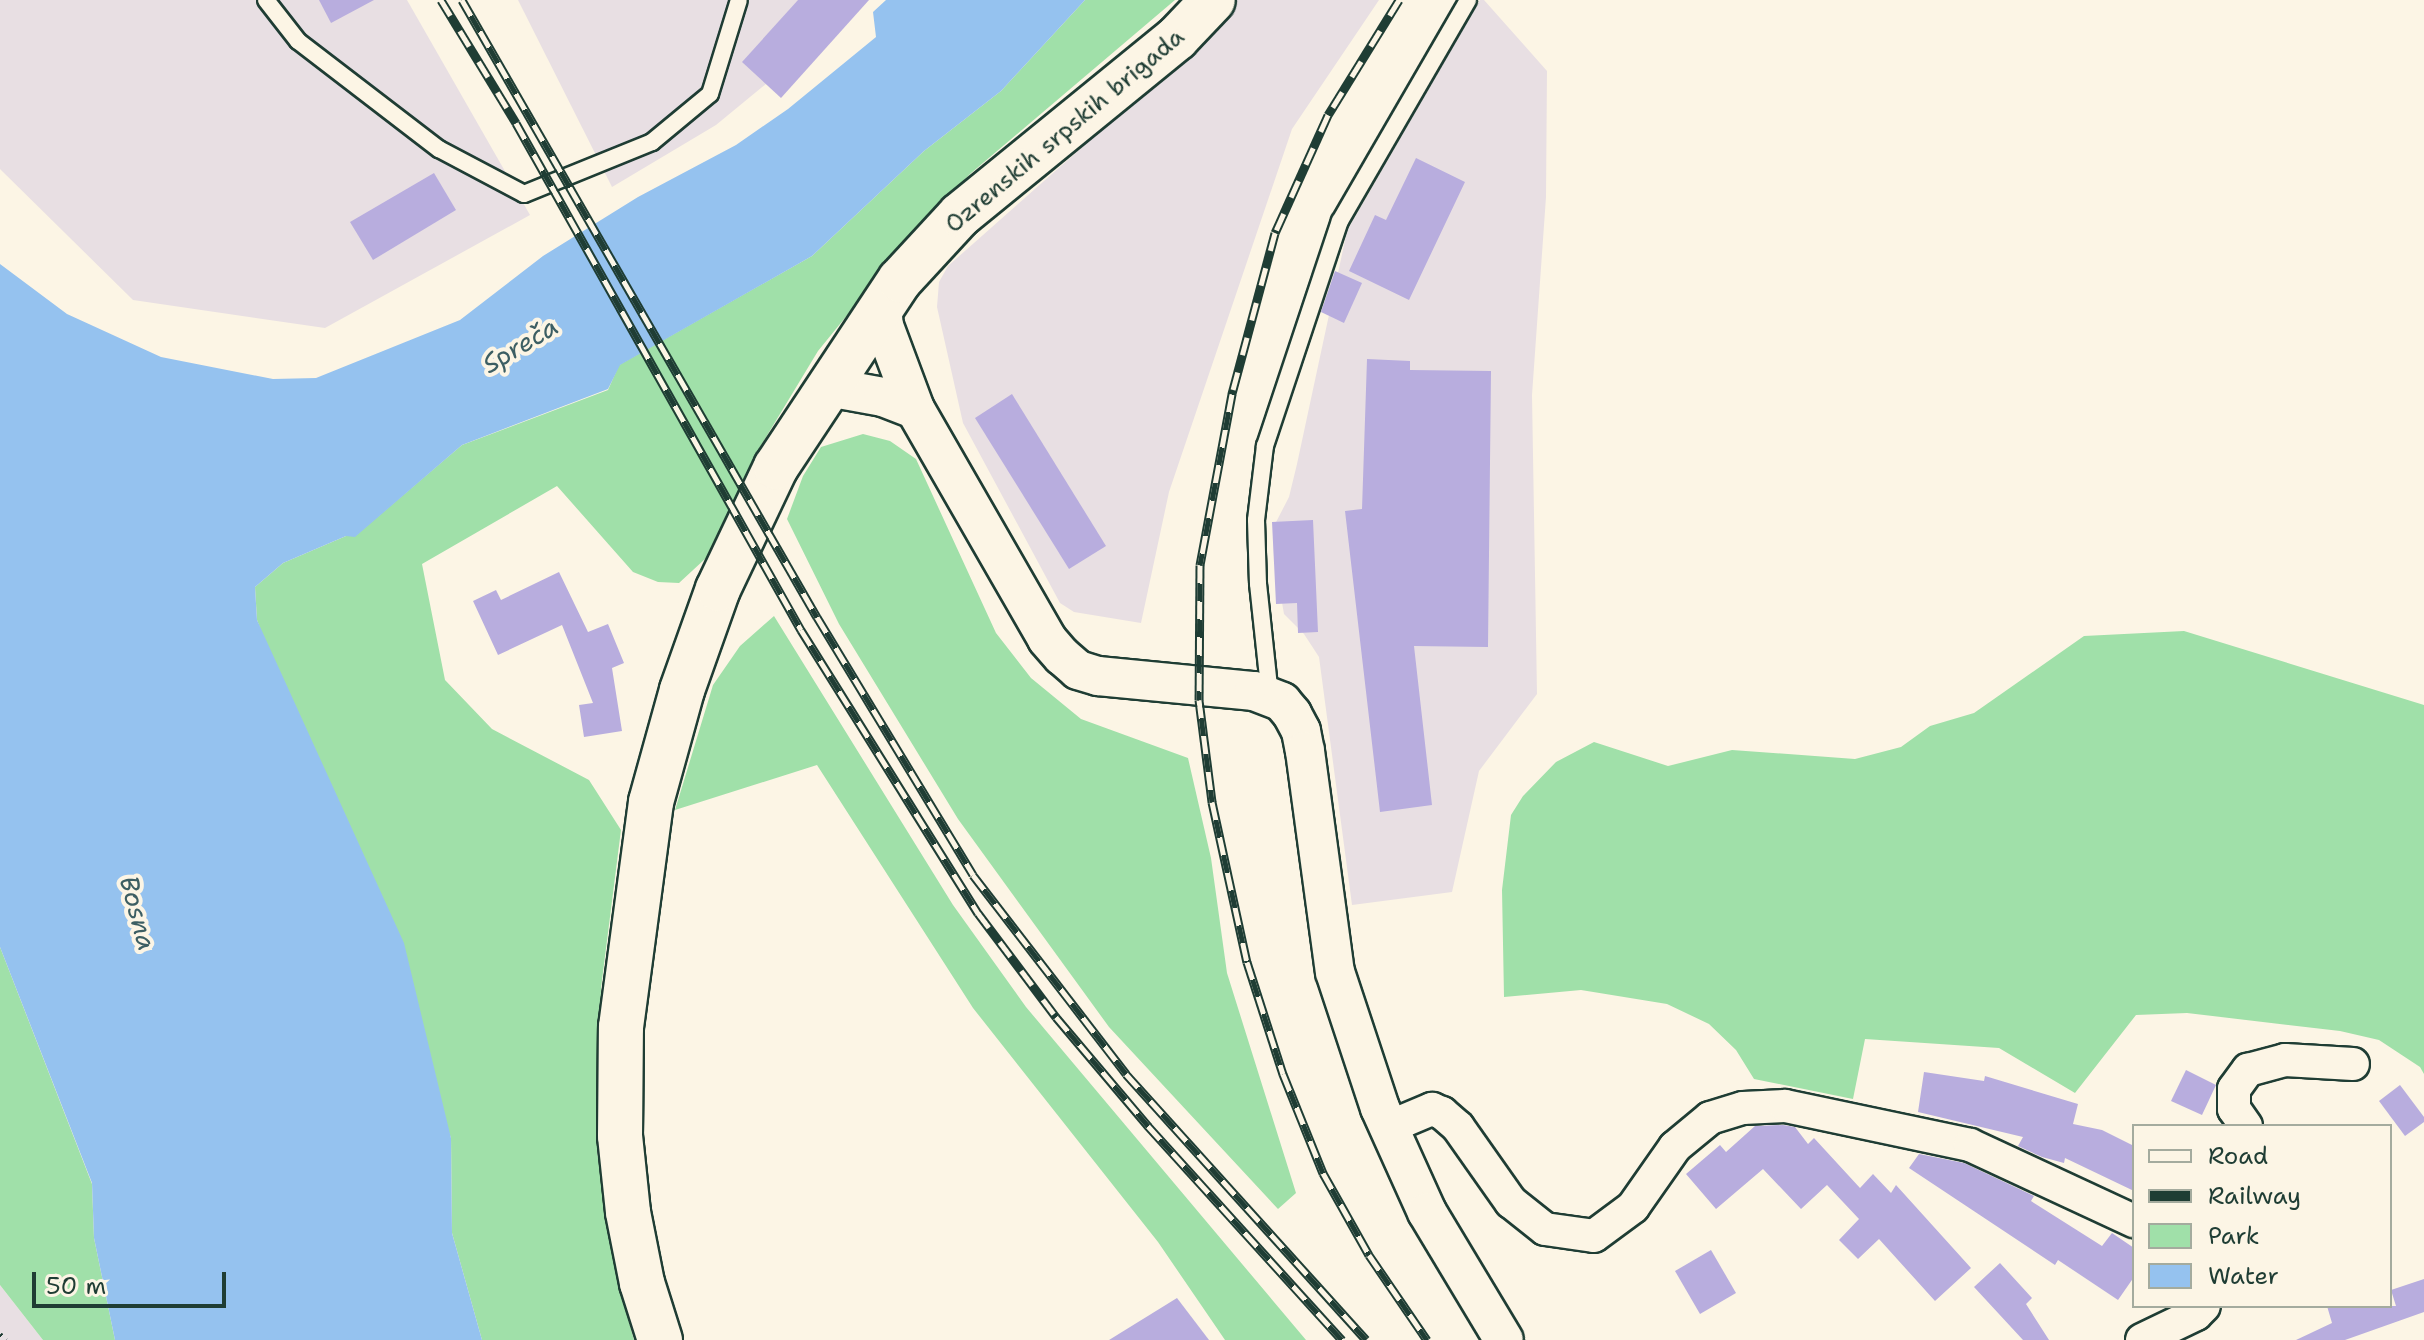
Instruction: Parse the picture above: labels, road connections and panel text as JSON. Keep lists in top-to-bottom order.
{
  "streets": {
    "main road": ["Ozrenskih srpskih brigada"]
  },
  "water": ["Spreča", "Bosna"],
  "legend": [
    "Road",
    "Railway",
    "Park",
    "Water"
  ],
  "scale_bar": "50 m"
}
